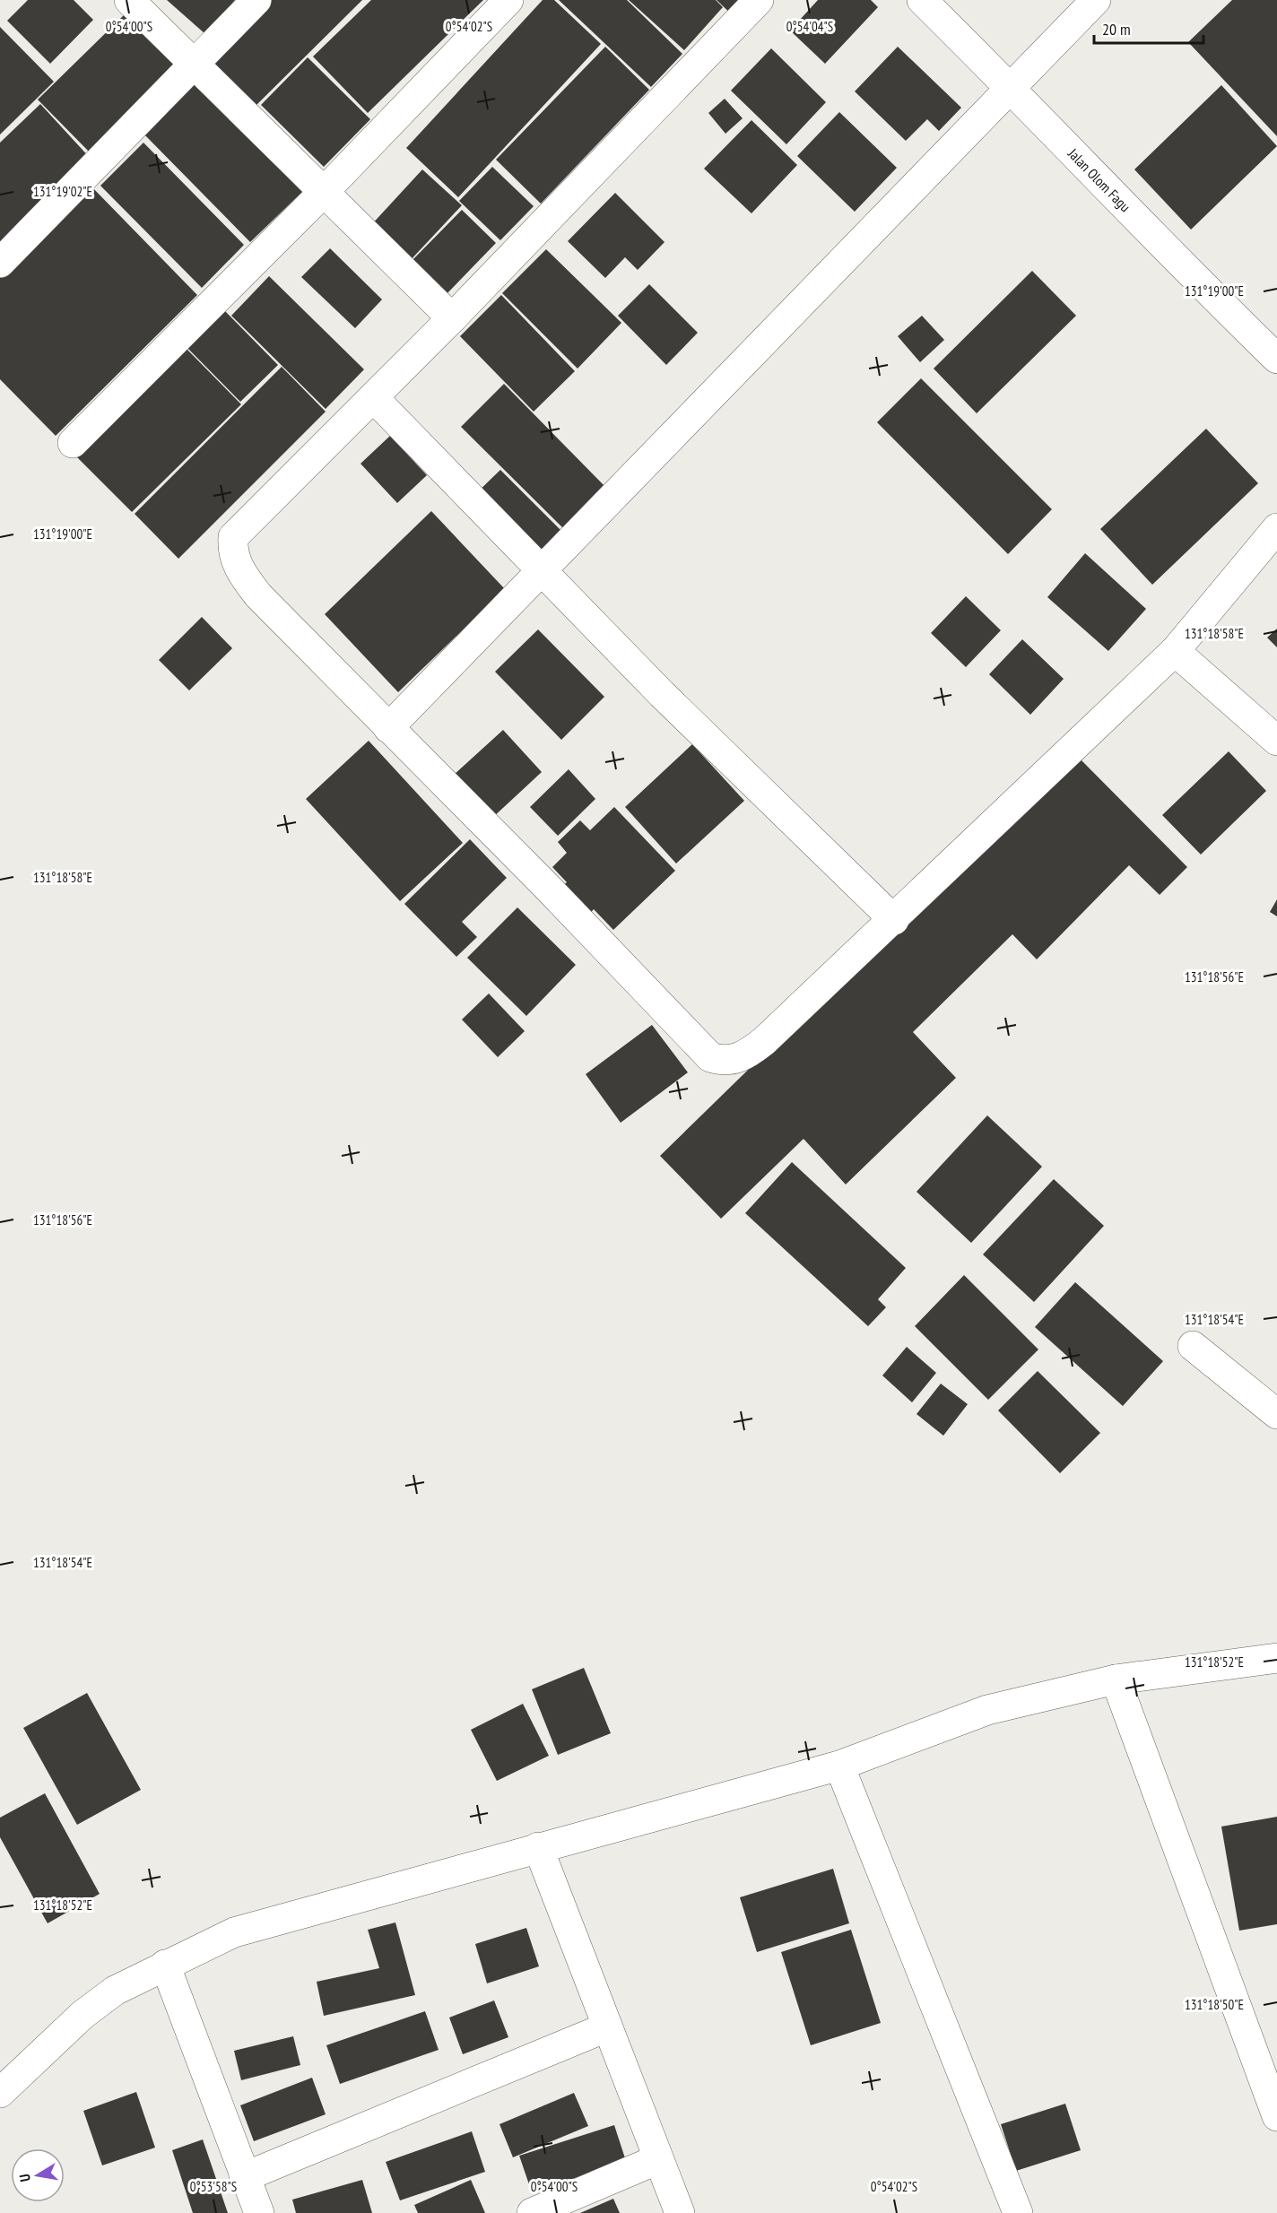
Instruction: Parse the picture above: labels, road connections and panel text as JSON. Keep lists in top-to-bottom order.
{
  "streets": {
    "street": ["Jalan Olom Fagu"]
  },
  "scale_bar": "20 m",
  "north": "left",
  "coordinates": [
    "0°54'00\"S",
    "0°54'02\"S",
    "0°54'04\"S",
    "131°19'02\"E",
    "131°19'00\"E",
    "131°18'58\"E",
    "131°18'56\"E",
    "131°18'54\"E",
    "131°18'52\"E",
    "131°18'50\"E",
    "0°53'58\"S"
  ]
}
